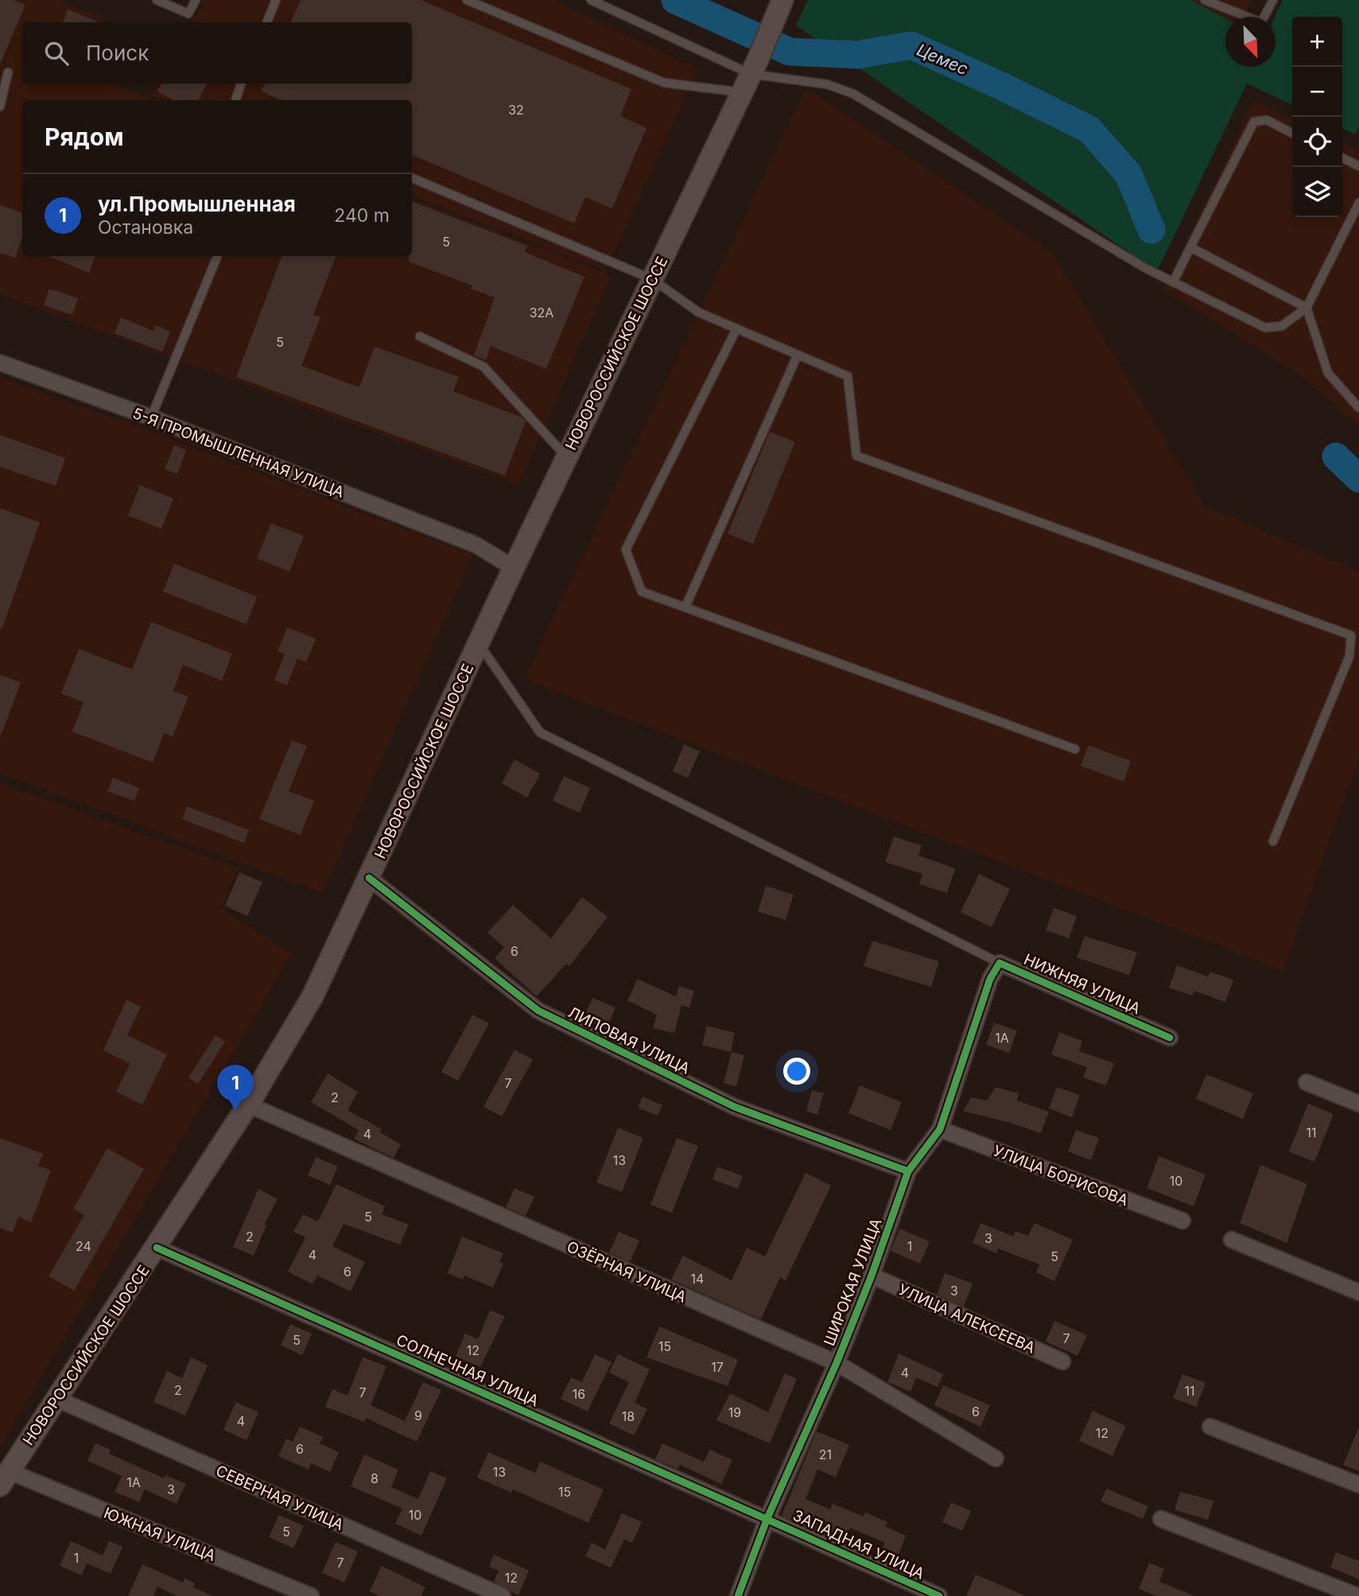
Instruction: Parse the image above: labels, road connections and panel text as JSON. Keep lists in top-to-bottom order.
{
  "streets": {
    "main road": ["НОВОРОССИЙСКОЕ ШОССЕ"],
    "street": [
      "5-Я ПРОМЫШЛЕННАЯ УЛИЦА",
      "НИЖНЯЯ УЛИЦА",
      "ЛИПОВАЯ УЛИЦА",
      "УЛИЦА БОРИСОВА",
      "ОЗЁРНАЯ УЛИЦА",
      "ШИРОКАЯ УЛИЦА",
      "УЛИЦА АЛЕКСЕЕВА",
      "СОЛНЕЧНАЯ УЛИЦА",
      "СЕВЕРНАЯ УЛИЦА",
      "ЮЖНАЯ УЛИЦА",
      "ЗАПАДНАЯ УЛИЦА"
    ]
  },
  "crossings": [
    ["НОВОРОССИЙСКОЕ ШОССЕ", "5-Я ПРОМЫШЛЕННАЯ УЛИЦА"],
    ["НОВОРОССИЙСКОЕ ШОССЕ", "ЛИПОВАЯ УЛИЦА"],
    ["НОВОРОССИЙСКОЕ ШОССЕ", "ОЗЁРНАЯ УЛИЦА"],
    ["НОВОРОССИЙСКОЕ ШОССЕ", "СОЛНЕЧНАЯ УЛИЦА"],
    ["НОВОРОССИЙСКОЕ ШОССЕ", "СЕВЕРНАЯ УЛИЦА"],
    ["НОВОРОССИЙСКОЕ ШОССЕ", "ЮЖНАЯ УЛИЦА"],
    ["НИЖНЯЯ УЛИЦА", "ШИРОКАЯ УЛИЦА"],
    ["ЛИПОВАЯ УЛИЦА", "ШИРОКАЯ УЛИЦА"],
    ["УЛИЦА БОРИСОВА", "ШИРОКАЯ УЛИЦА"],
    ["ОЗЁРНАЯ УЛИЦА", "ШИРОКАЯ УЛИЦА"],
    ["ШИРОКАЯ УЛИЦА", "УЛИЦА АЛЕКСЕЕВА"],
    ["ШИРОКАЯ УЛИЦА", "СОЛНЕЧНАЯ УЛИЦА"],
    ["ШИРОКАЯ УЛИЦА", "ЗАПАДНАЯ УЛИЦА"],
    ["СОЛНЕЧНАЯ УЛИЦА", "ЗАПАДНАЯ УЛИЦА"]
  ],
  "water": ["Цемес"],
  "house_numbers": [
    "32",
    "5",
    "32А",
    "5",
    "6",
    "1А",
    "7",
    "2",
    "11",
    "4",
    "13",
    "10",
    "5",
    "2",
    "3",
    "24",
    "1",
    "4",
    "5",
    "6",
    "14",
    "3",
    "7",
    "5",
    "15",
    "12",
    "17",
    "4",
    "2",
    "11",
    "7",
    "16",
    "6",
    "19",
    "9",
    "18",
    "4",
    "12",
    "6",
    "21",
    "13",
    "8",
    "1А",
    "3",
    "15",
    "10",
    "5",
    "1",
    "7",
    "12"
  ],
  "north": "bottom right",
  "page": {
    "map_buttons": ["+", "−"],
    "search": "Поиск",
    "heading": "Рядом",
    "list": [
      {
        "mark": "1",
        "name": "ул.Промышленная",
        "note": "Остановка",
        "value": "240 m"
      }
    ],
    "pins": "1"
  }
}
